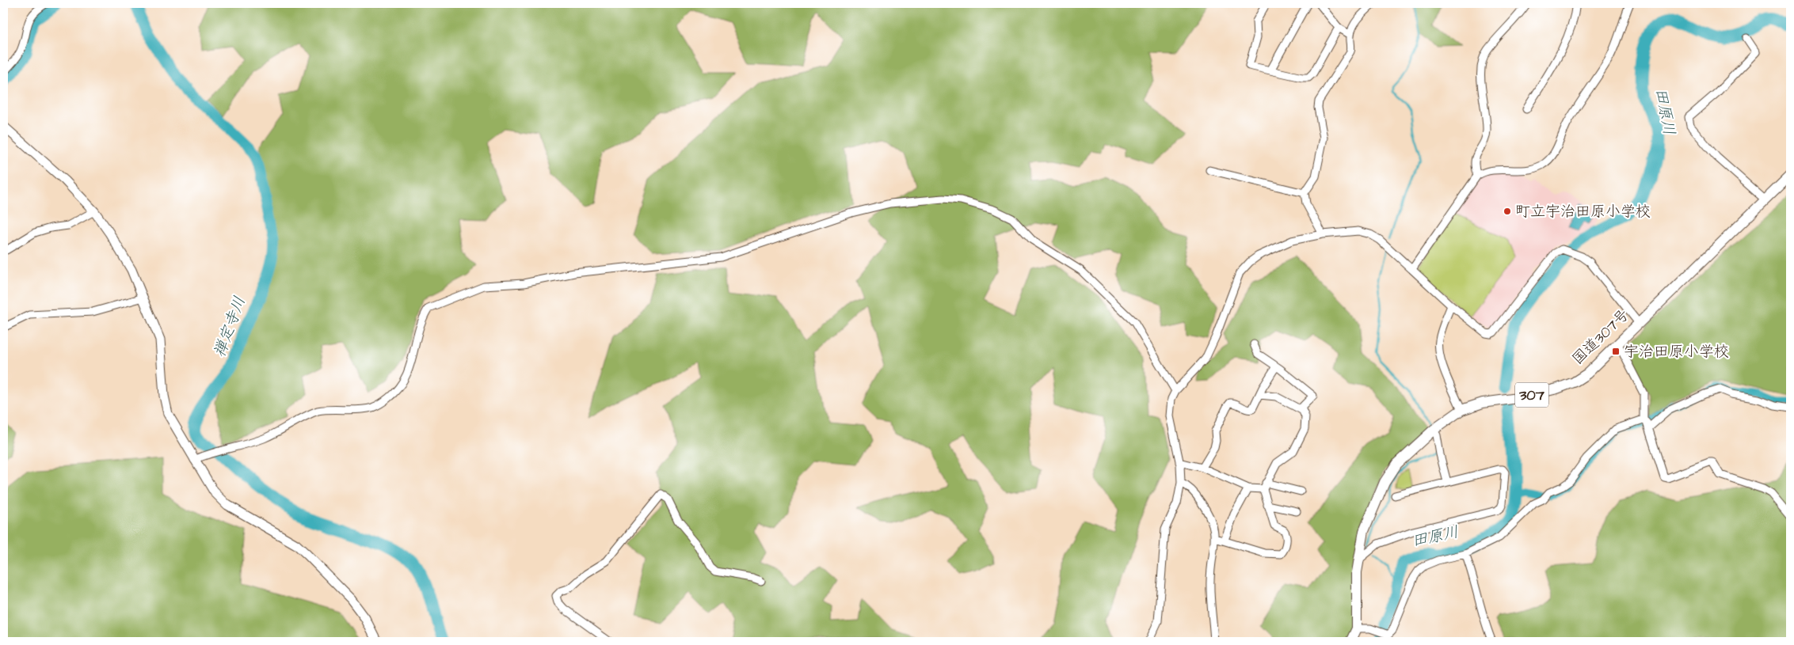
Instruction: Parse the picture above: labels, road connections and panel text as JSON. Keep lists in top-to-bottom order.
{
  "streets": {
    "highway": ["国道307号", "307"]
  },
  "water": ["田原川", "禅定寺川"],
  "places": {
    "other": ["町立宇治田原小学校"],
    "transit": ["宇治田原小学校"]
  }
}
